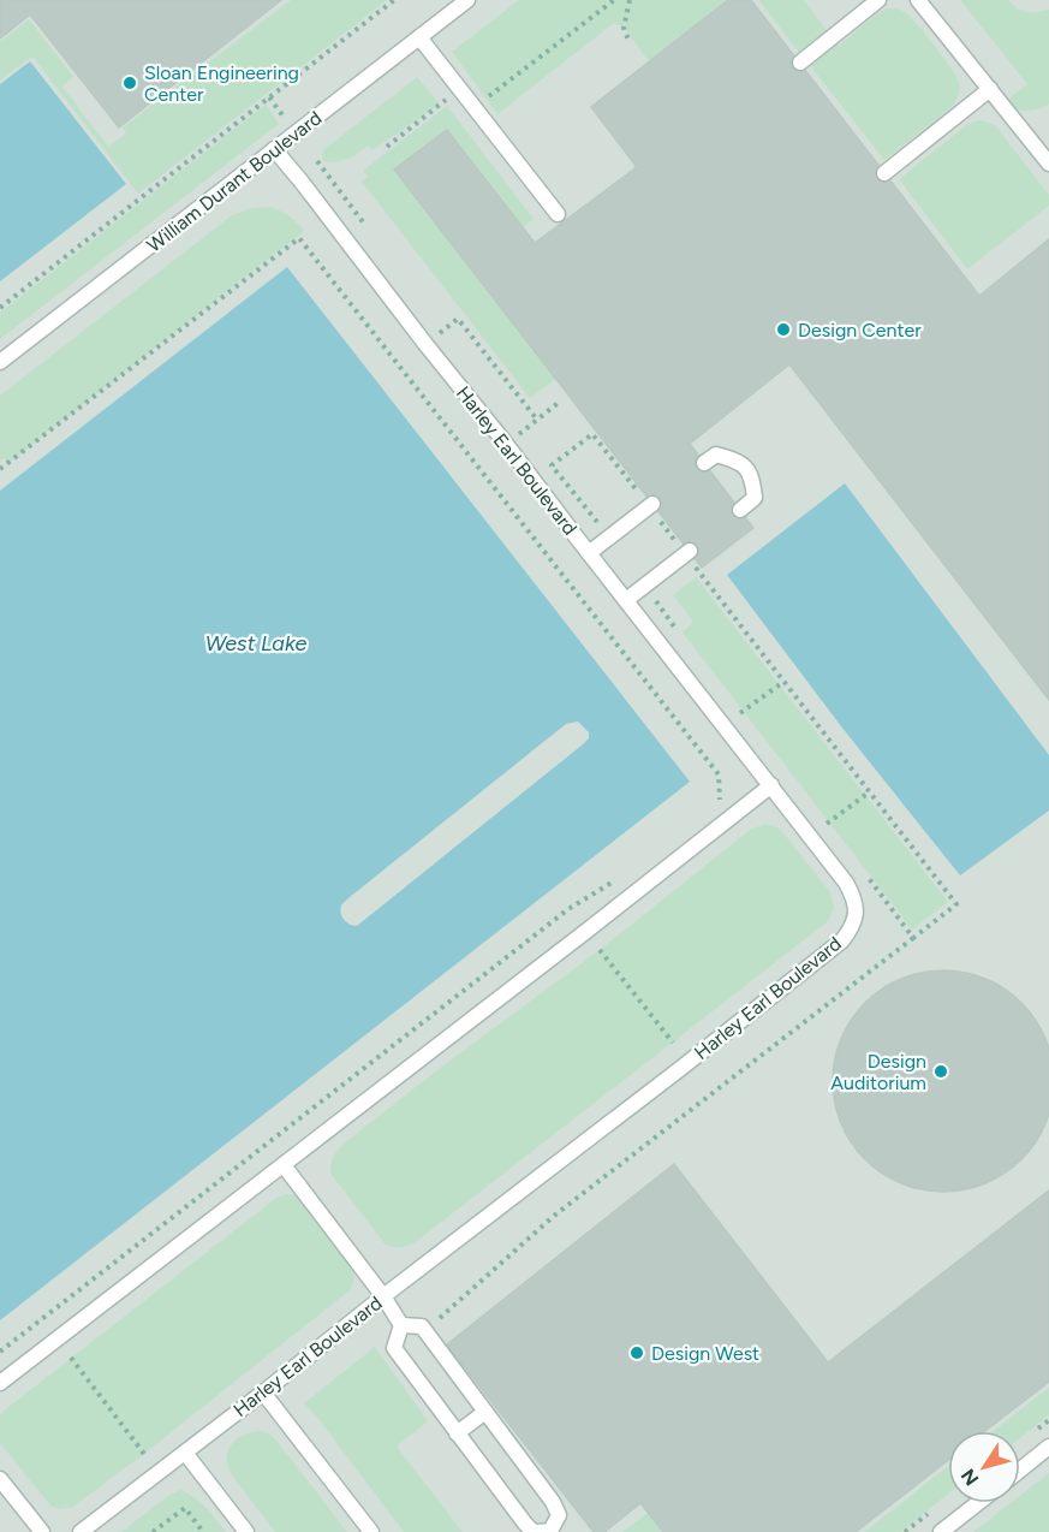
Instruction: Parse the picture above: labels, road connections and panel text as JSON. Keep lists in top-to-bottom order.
{
  "streets": {
    "lane": ["William Durant Boulevard", "Harley Earl Boulevard"]
  },
  "crossings": [
    ["William Durant Boulevard", "Harley Earl Boulevard"]
  ],
  "water": ["West Lake"],
  "places": [
    "Sloan Engineering Center",
    "Design Center",
    "Design Auditorium",
    "Design West"
  ],
  "north": "bottom left"
}
